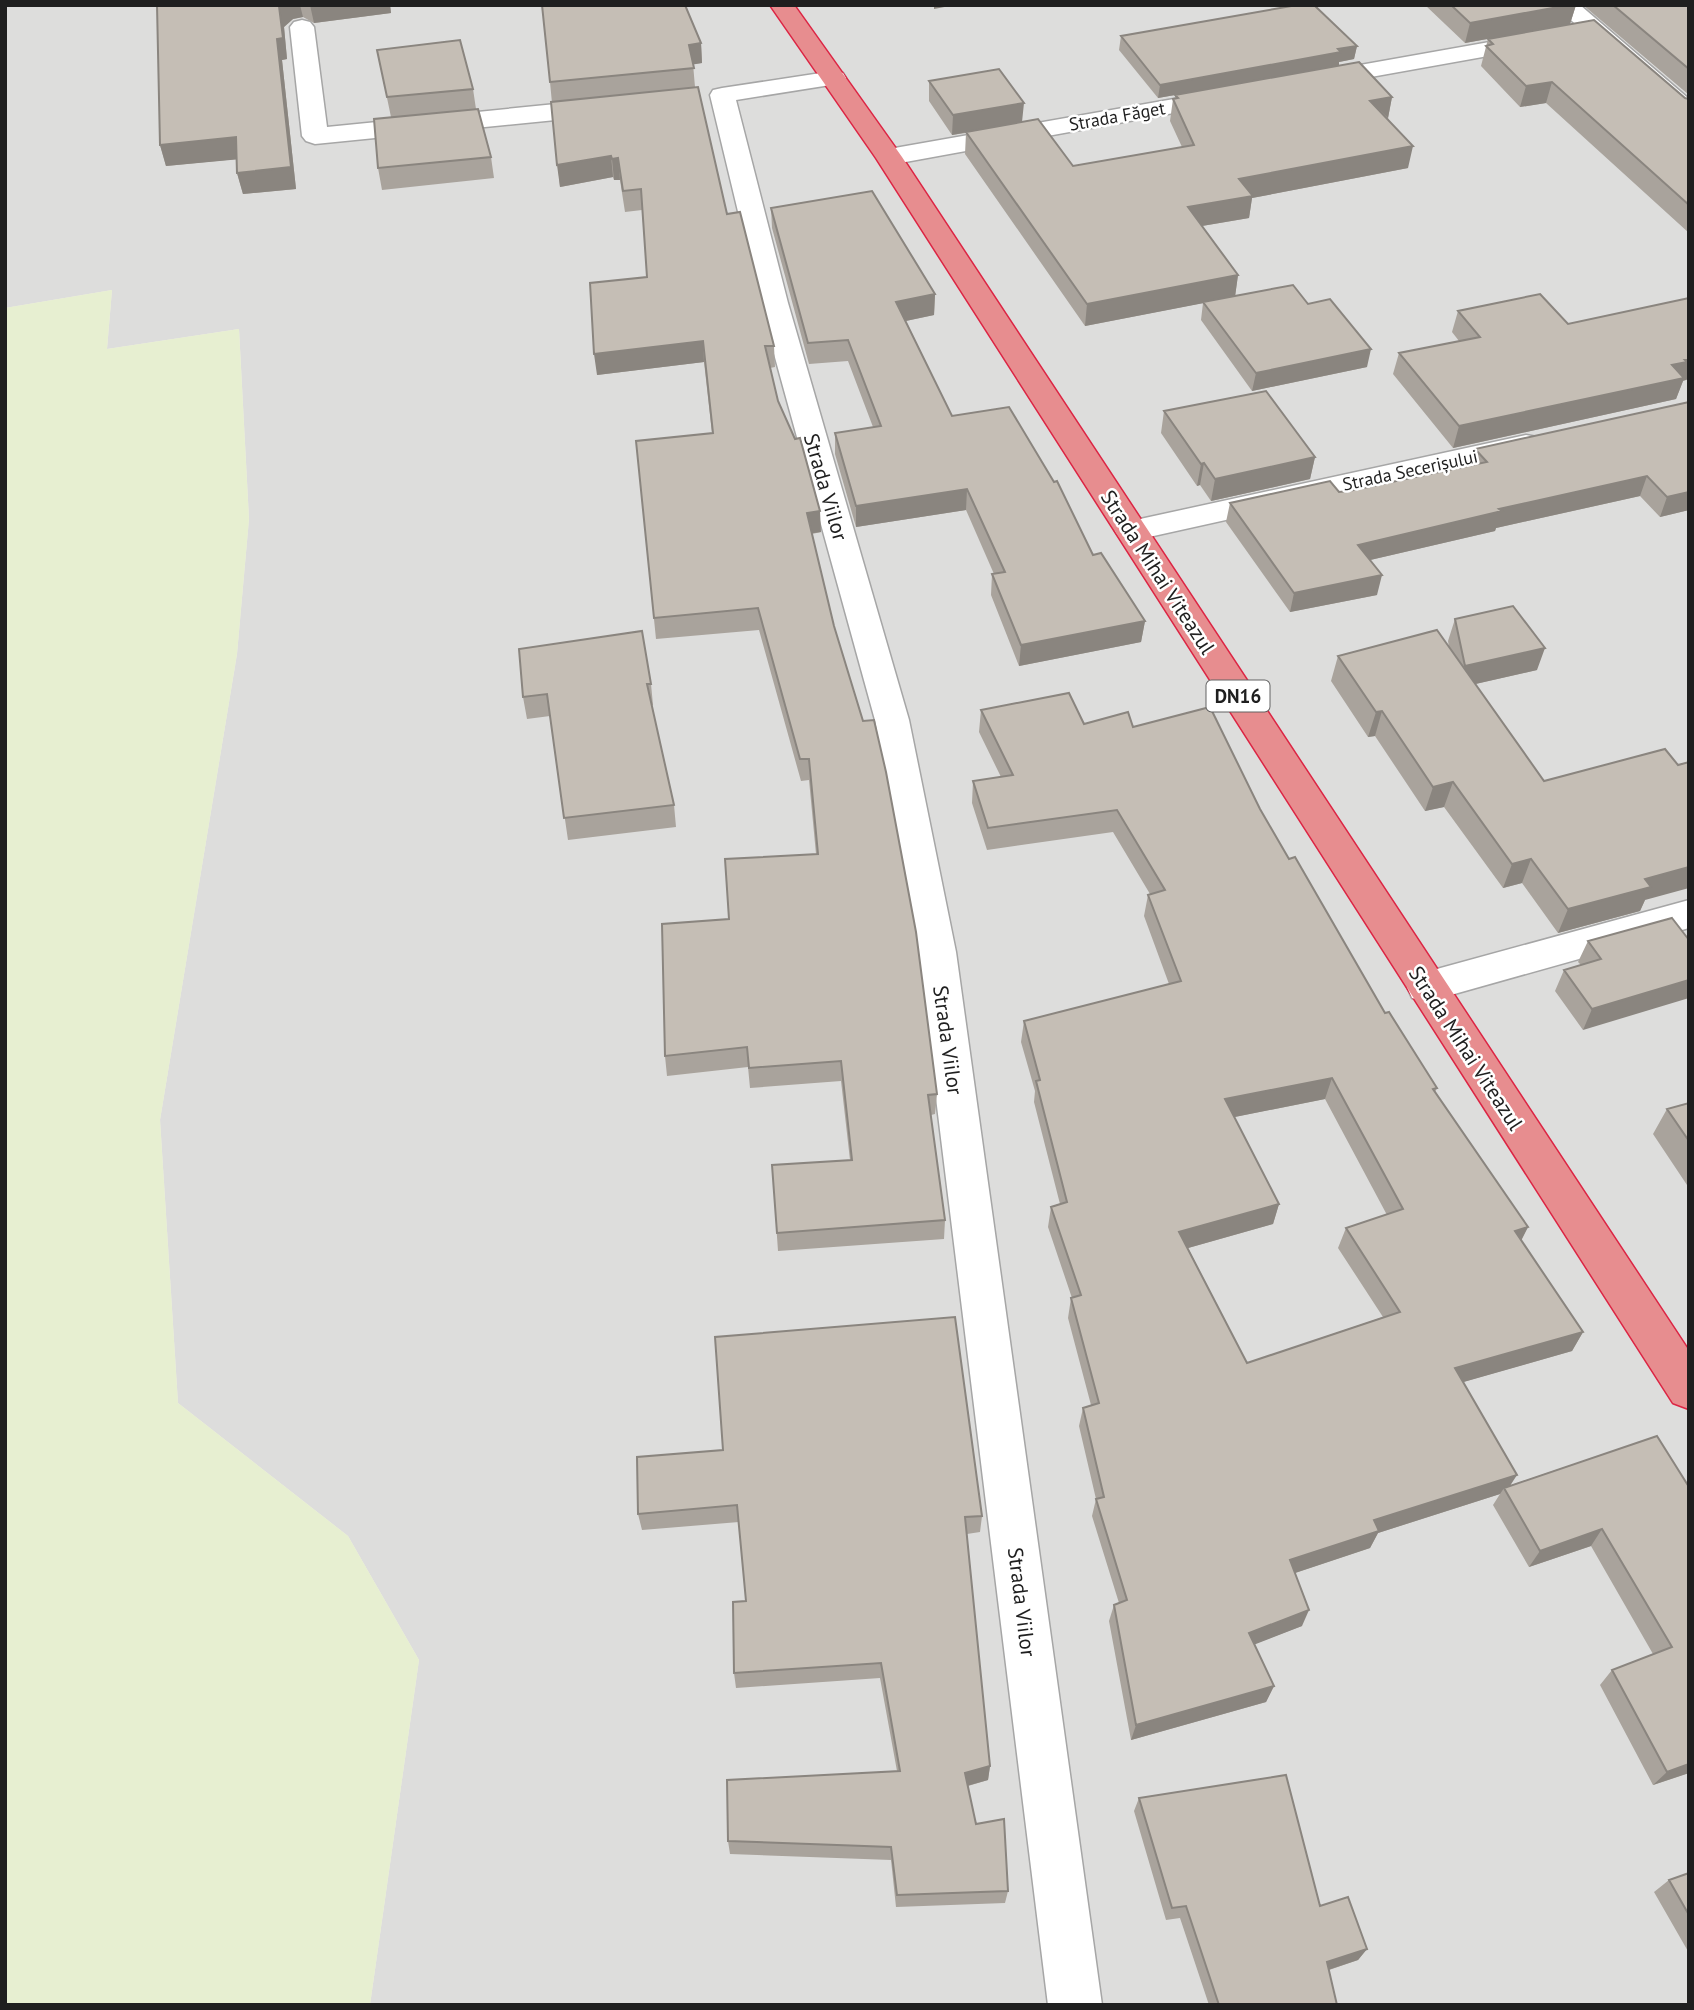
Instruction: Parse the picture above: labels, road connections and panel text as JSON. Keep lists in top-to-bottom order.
{
  "streets": {
    "highway": ["Strada Mihai Viteazul", "DN16"],
    "street": ["Strada Făget", "Strada Secerișului", "Strada Viilor"]
  },
  "crossings": [
    ["Strada Făget", "Strada Mihai Viteazul"],
    ["Strada Secerișului", "Strada Mihai Viteazul"],
    ["Strada Viilor", "Strada Mihai Viteazul"]
  ]
}
